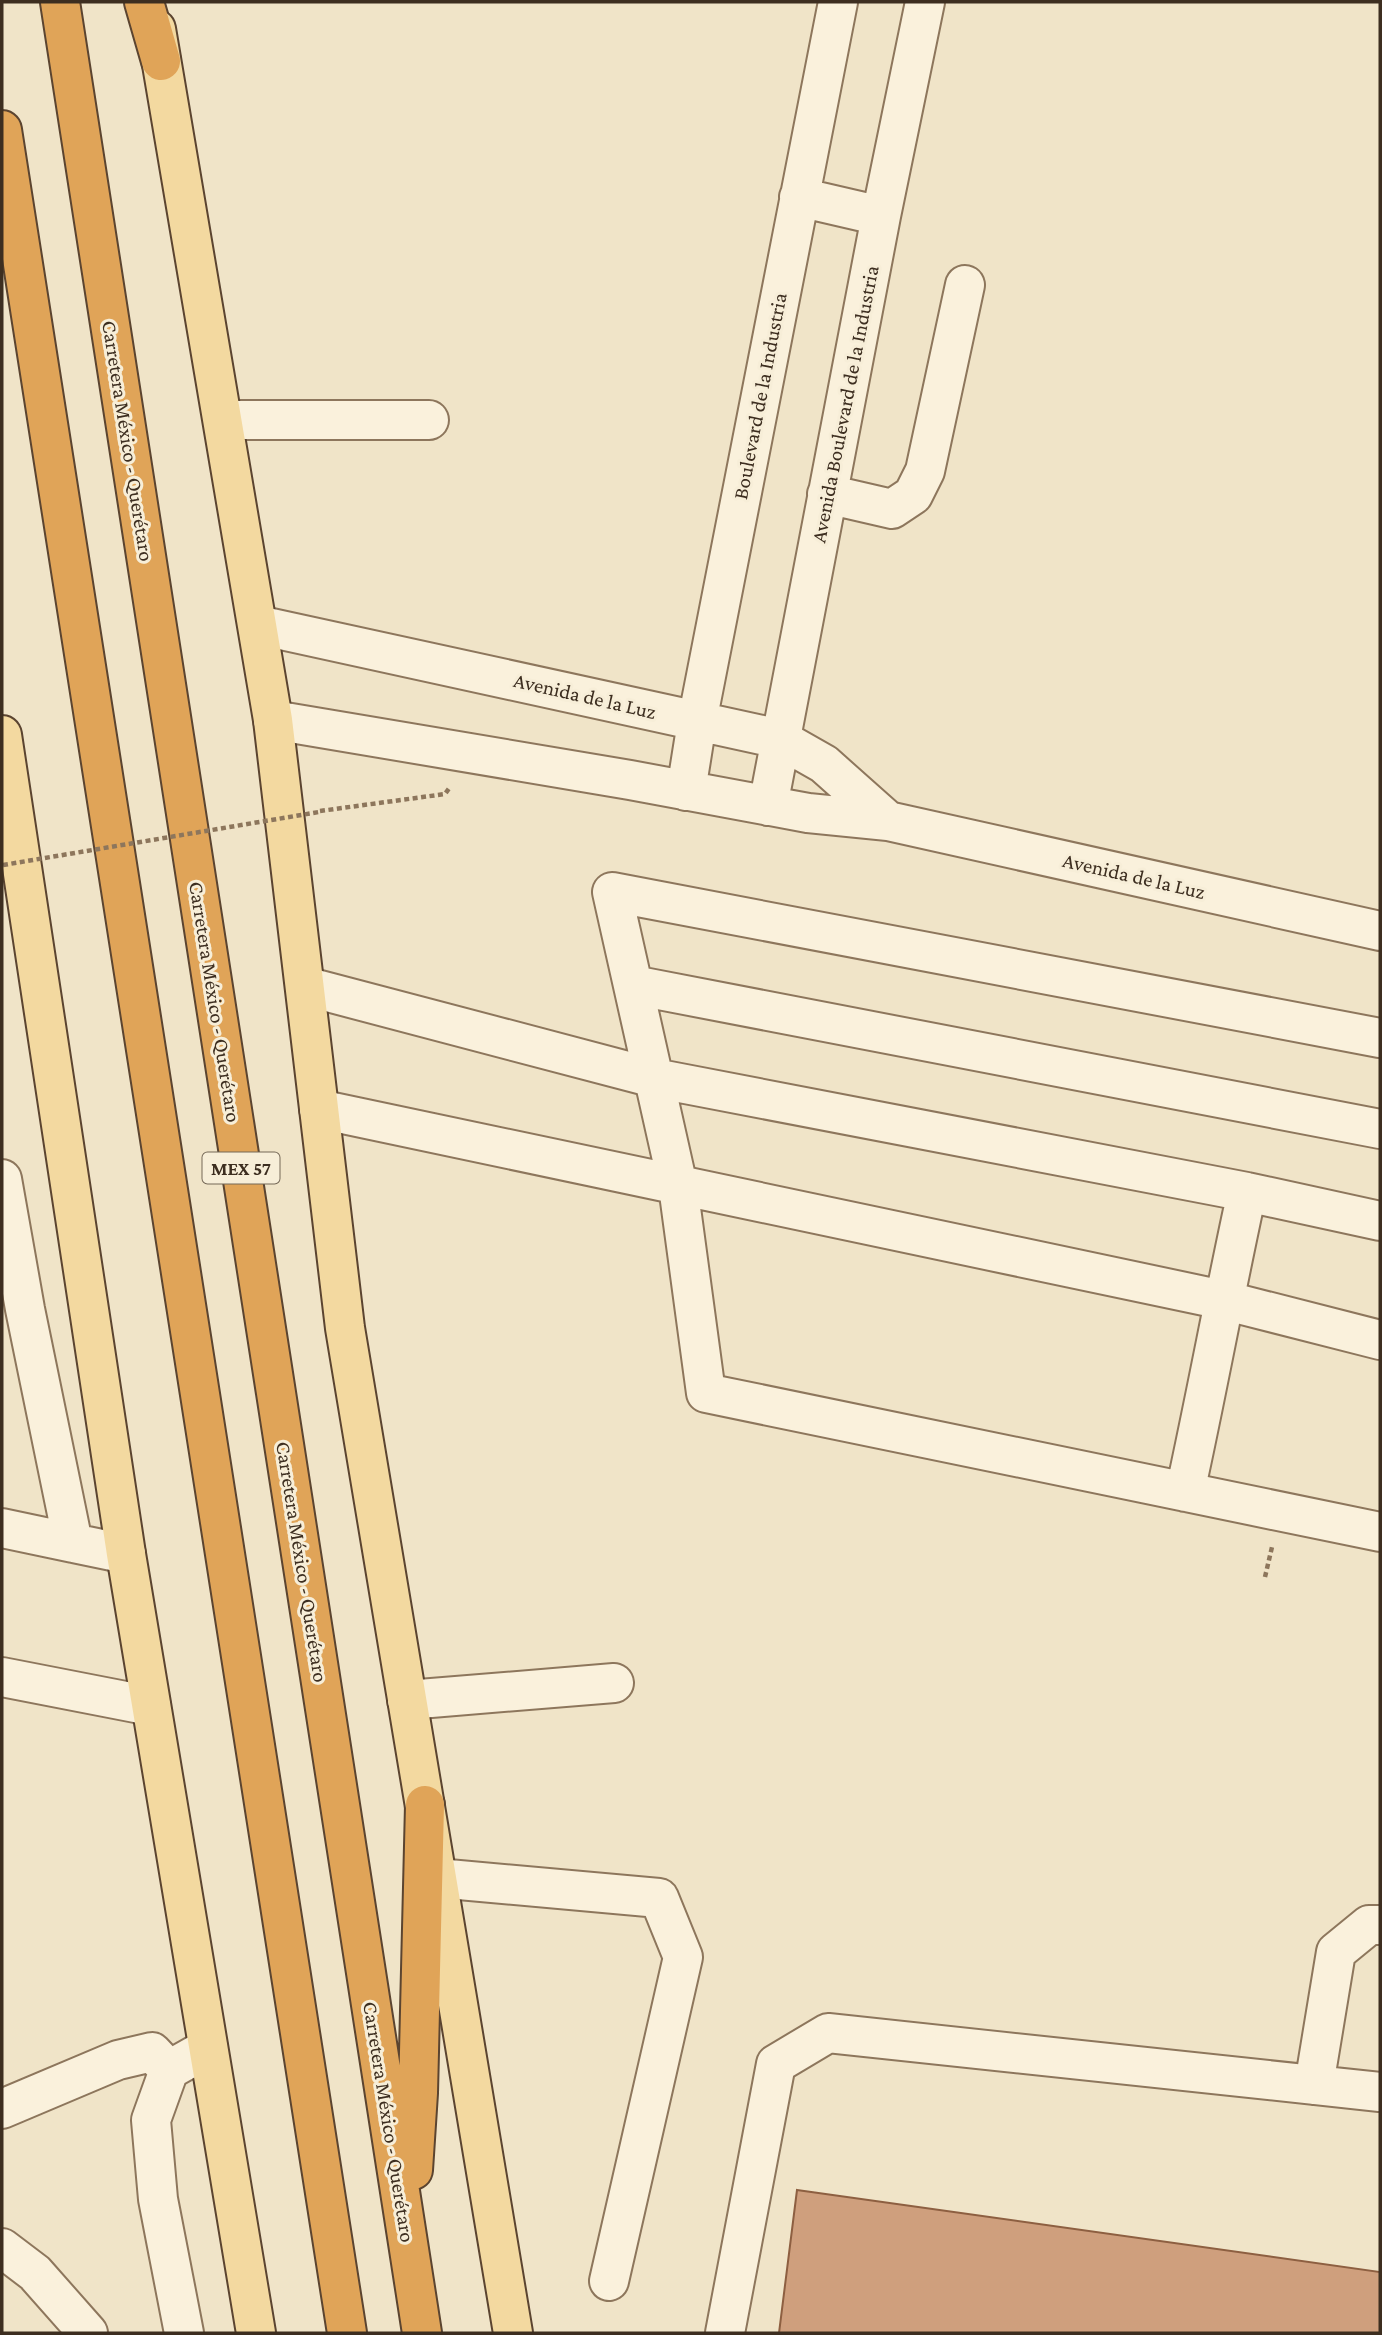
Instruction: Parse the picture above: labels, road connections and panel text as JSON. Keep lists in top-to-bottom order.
{
  "streets": {
    "highway": ["Carretera México - Querétaro", "MEX 57"],
    "street": ["Boulevard de la Industria", "Avenida Boulevard de la Industria", "Avenida de la Luz"]
  },
  "crossings": [
    ["Boulevard de la Industria", "Avenida de la Luz"],
    ["Avenida Boulevard de la Industria", "Avenida de la Luz"]
  ]
}
